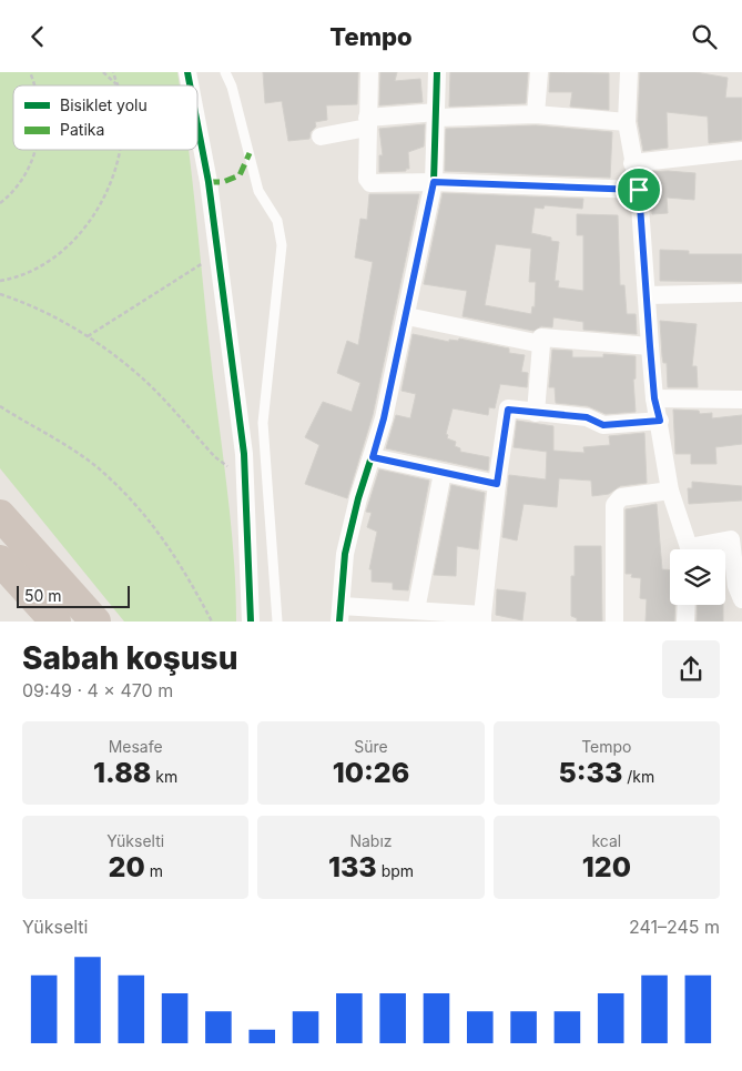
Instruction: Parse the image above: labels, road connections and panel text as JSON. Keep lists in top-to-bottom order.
{
  "legend": ["Bisiklet yolu", "Patika"],
  "scale_bar": "50 m",
  "page": {
    "header": "Tempo",
    "scale": "50 m",
    "heading": ["Sabah koşusu", "09:49 · 4 × 470 m"],
    "stats": [
      ["Mesafe", "1.88 km"],
      ["Süre", "10:26"],
      ["Tempo", "5:33 /km"],
      ["Yükselti", "20 m"],
      ["Nabız", "133 bpm"],
      ["kcal", "120"]
    ],
    "chart": ["Yükselti", "241–245 m"]
  }
}
